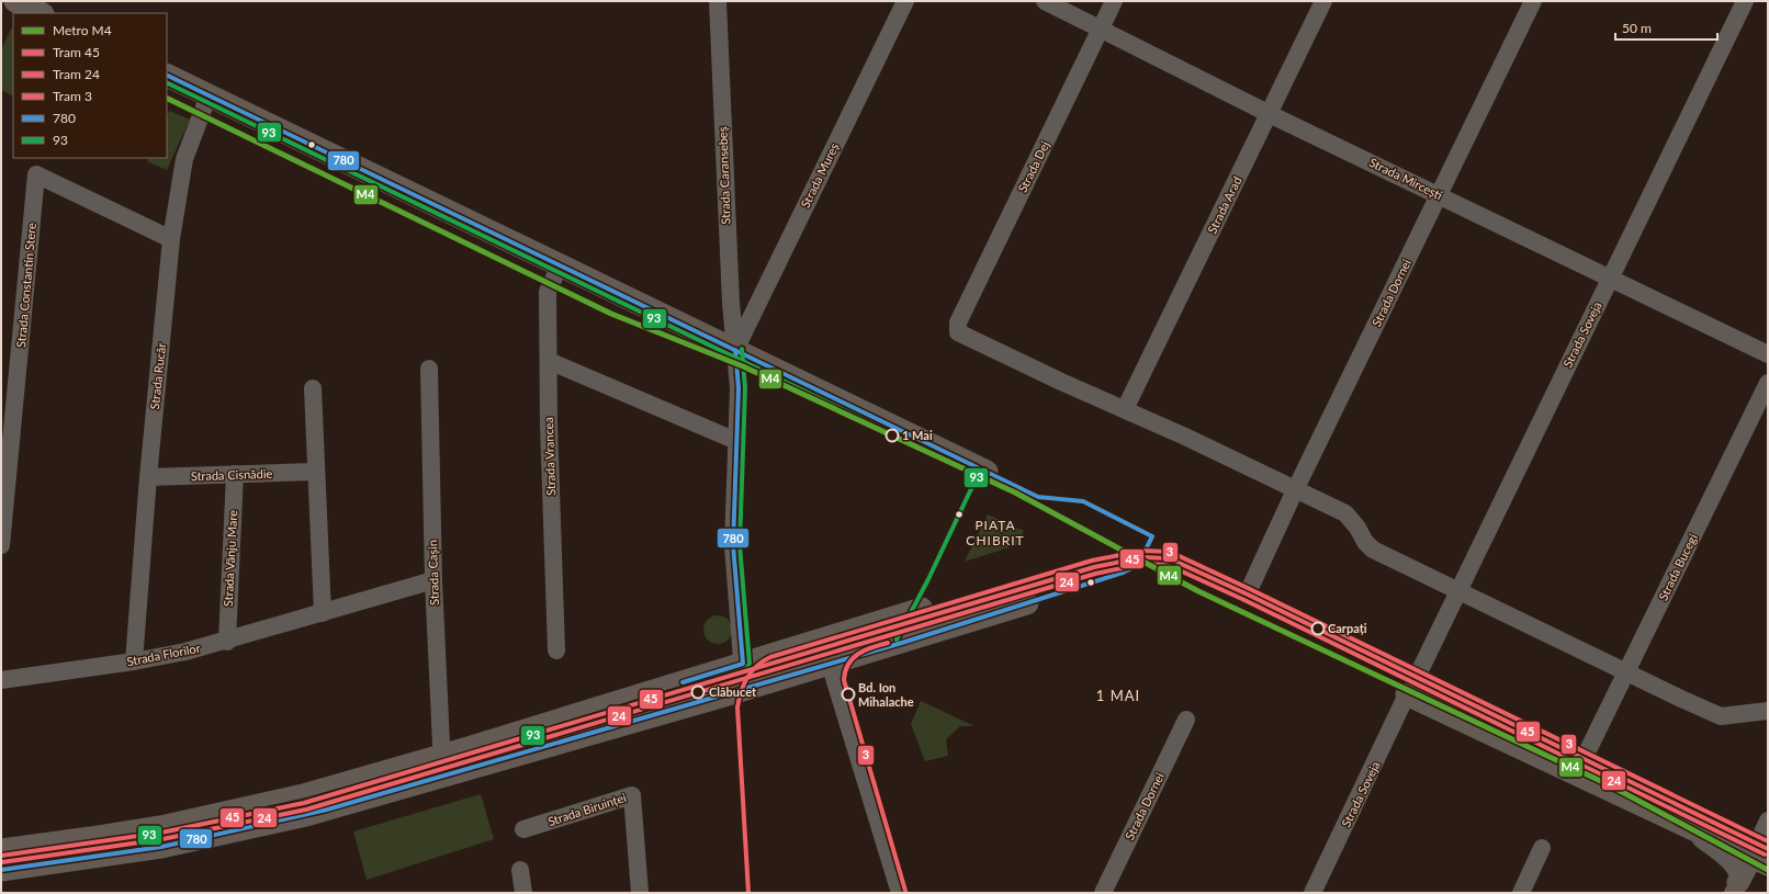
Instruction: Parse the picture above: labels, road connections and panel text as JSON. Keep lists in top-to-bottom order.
{
  "streets": {
    "street": [
      "Strada Dej",
      "Strada Caransebeș",
      "Strada Mureș",
      "Strada Mircești",
      "Strada Arad",
      "Strada Constantin Stere",
      "Strada Dornei",
      "Strada Soveja",
      "Strada Rucăr",
      "Strada Vrancea",
      "Strada Cisnădie",
      "Strada Vânju Mare",
      "Strada Bucegi",
      "Strada Cașin",
      "Strada Florilor",
      "Strada Biruinței"
    ]
  },
  "crossings": [
    ["Strada Dej", "Strada Mircești"],
    ["Strada Dej", "Strada Arad"],
    ["Strada Caransebeș", "Strada Mureș"],
    ["Strada Mircești", "Strada Arad"],
    ["Strada Mircești", "Strada Dornei"],
    ["Strada Mircești", "Strada Soveja"],
    ["Strada Constantin Stere", "Strada Rucăr"],
    ["Strada Rucăr", "Strada Cisnădie"],
    ["Strada Rucăr", "Strada Florilor"],
    ["Strada Cisnădie", "Strada Vânju Mare"],
    ["Strada Vânju Mare", "Strada Florilor"],
    ["Strada Cașin", "Strada Florilor"]
  ],
  "districts": ["PIAȚA CHIBRIT", "1 MAI"],
  "places": [
    "1 Mai",
    "Carpați",
    "Clăbucet",
    "Bd. Ion Mihalache"
  ],
  "lines": [
    "transit line 780",
    "transit line 93",
    "metro line M4",
    "tram line 3",
    "tram line 45",
    "tram line 24"
  ],
  "legend": [
    "Metro M4",
    "Tram 45",
    "Tram 24",
    "Tram 3",
    "780",
    "93"
  ],
  "scale_bar": "50 m"
}
